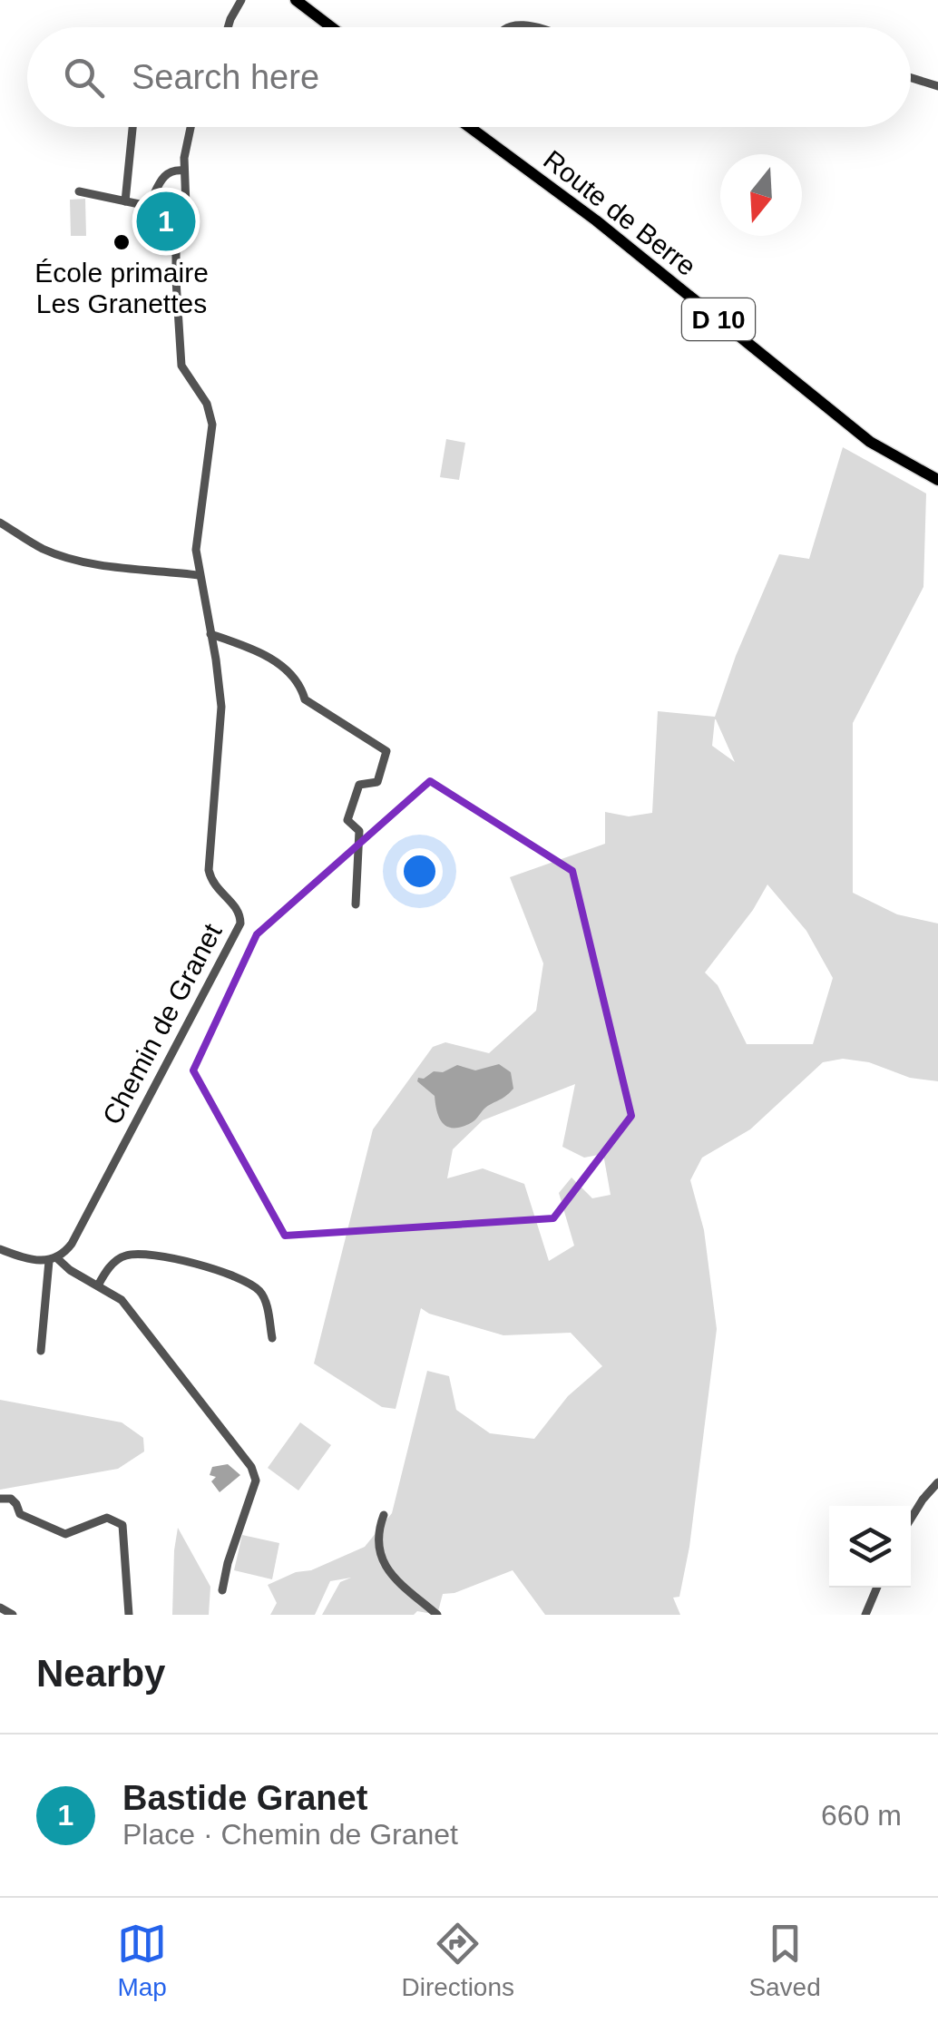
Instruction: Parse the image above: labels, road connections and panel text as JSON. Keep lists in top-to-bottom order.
{
  "streets": {
    "main road": ["Route de Berre", "D 10"],
    "street": ["Chemin de Granet"]
  },
  "places": ["École primaire Les Granettes"],
  "north": "bottom",
  "page": {
    "search": "Search here",
    "pins": "1",
    "heading": "Nearby",
    "list": [
      {
        "mark": "1",
        "name": "Bastide Granet",
        "note": "Place · Chemin de Granet",
        "value": "660 m"
      }
    ],
    "nav": ["Map", "Directions", "Saved"]
  }
}
